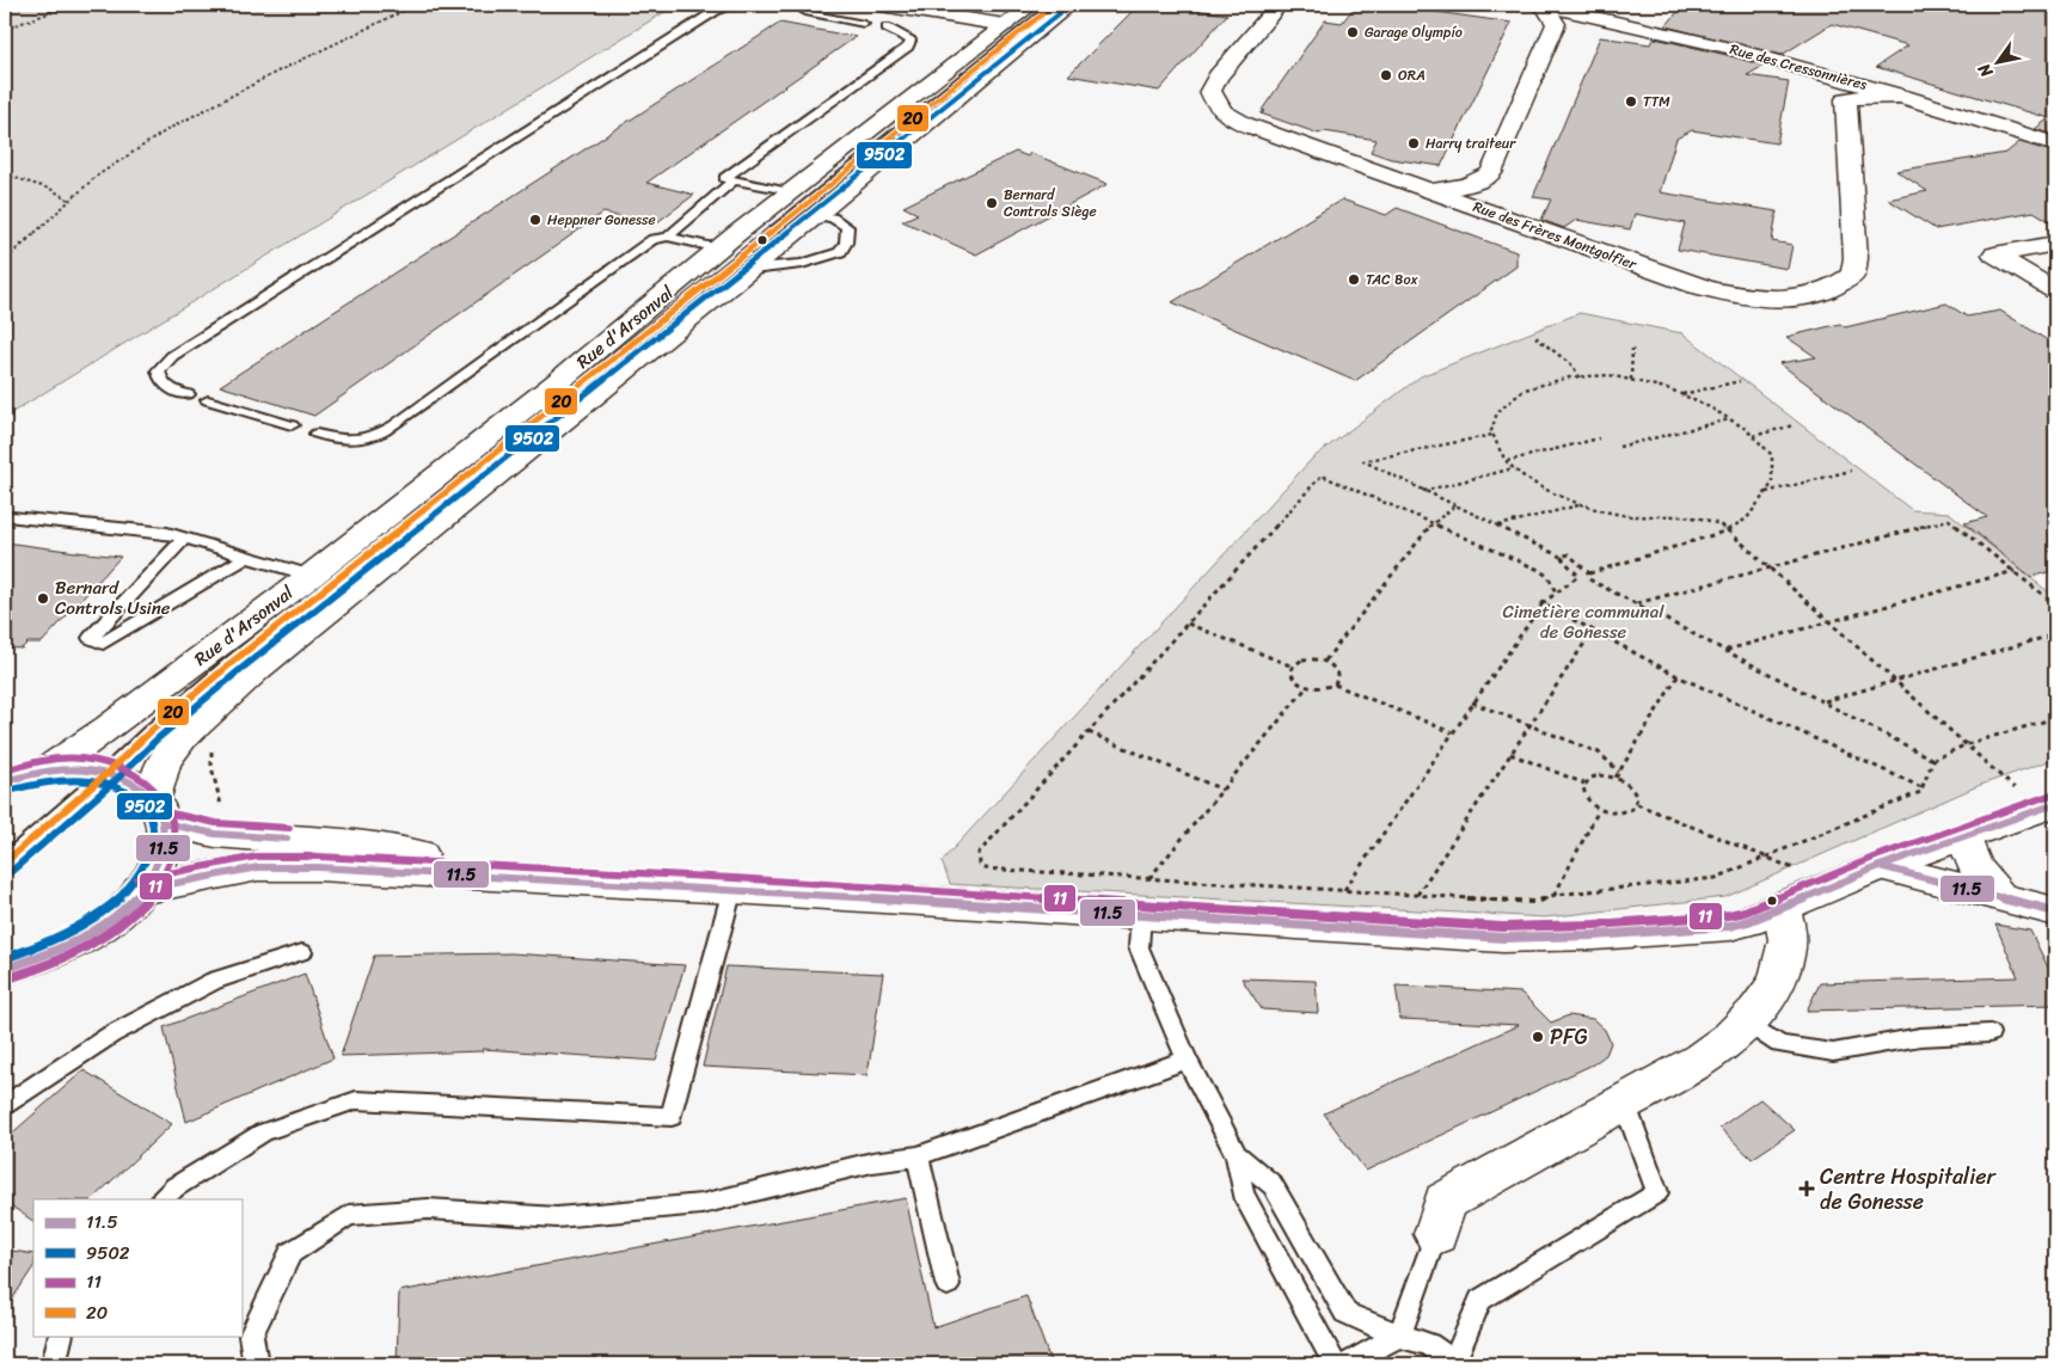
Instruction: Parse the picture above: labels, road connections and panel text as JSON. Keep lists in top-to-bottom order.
{
  "streets": {
    "street": ["Rue des Cressonnières", "Rue des Frères Montgolfier", "Rue d'Arsonval"]
  },
  "parks": ["Cimetière communal de Gonesse"],
  "places": {
    "other": [
      "Garage Olympío",
      "ORA",
      "TTM",
      "Harry traiteur",
      "Bernard Controls Siège",
      "Heppner Gonesse",
      "TAC Box",
      "Bernard Controls Usine",
      "PFG"
    ],
    "health": ["Centre Hospitalier de Gonesse"]
  },
  "lines": [
    "transit line 20",
    "transit line 9502",
    "transit line 11",
    "transit line 11.5"
  ],
  "legend": [
    "11.5",
    "9502",
    "11",
    "20"
  ],
  "north": "bottom left"
}
